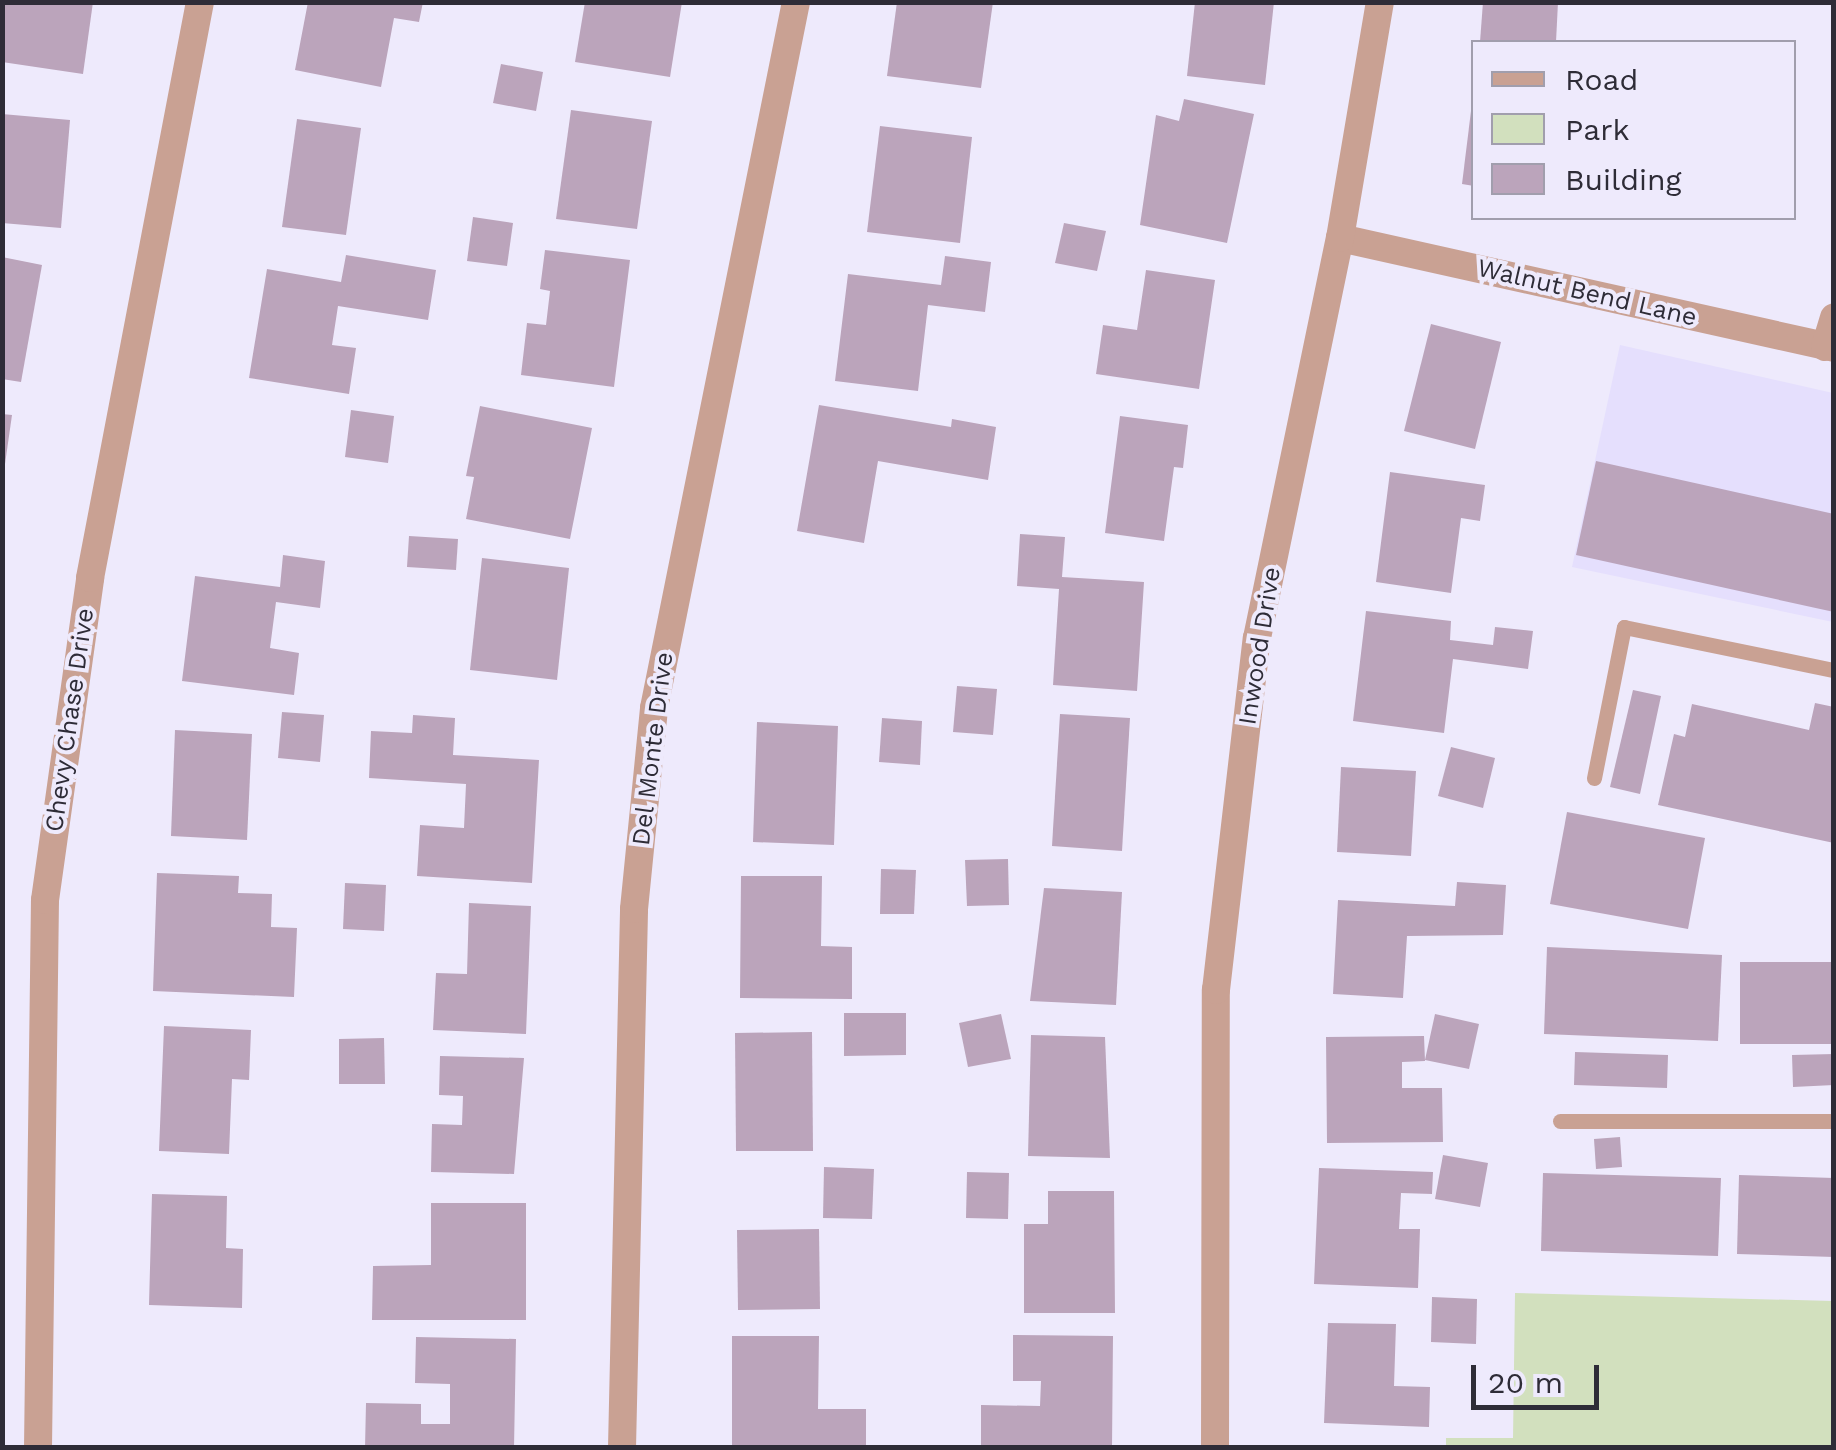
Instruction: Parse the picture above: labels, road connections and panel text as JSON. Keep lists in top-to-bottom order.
{
  "streets": {
    "street": [
      "Walnut Bend Lane",
      "Inwood Drive",
      "Chevy Chase Drive",
      "Del Monte Drive"
    ]
  },
  "crossings": [
    ["Walnut Bend Lane", "Inwood Drive"]
  ],
  "legend": ["Road", "Park", "Building"],
  "scale_bar": "20 m"
}
